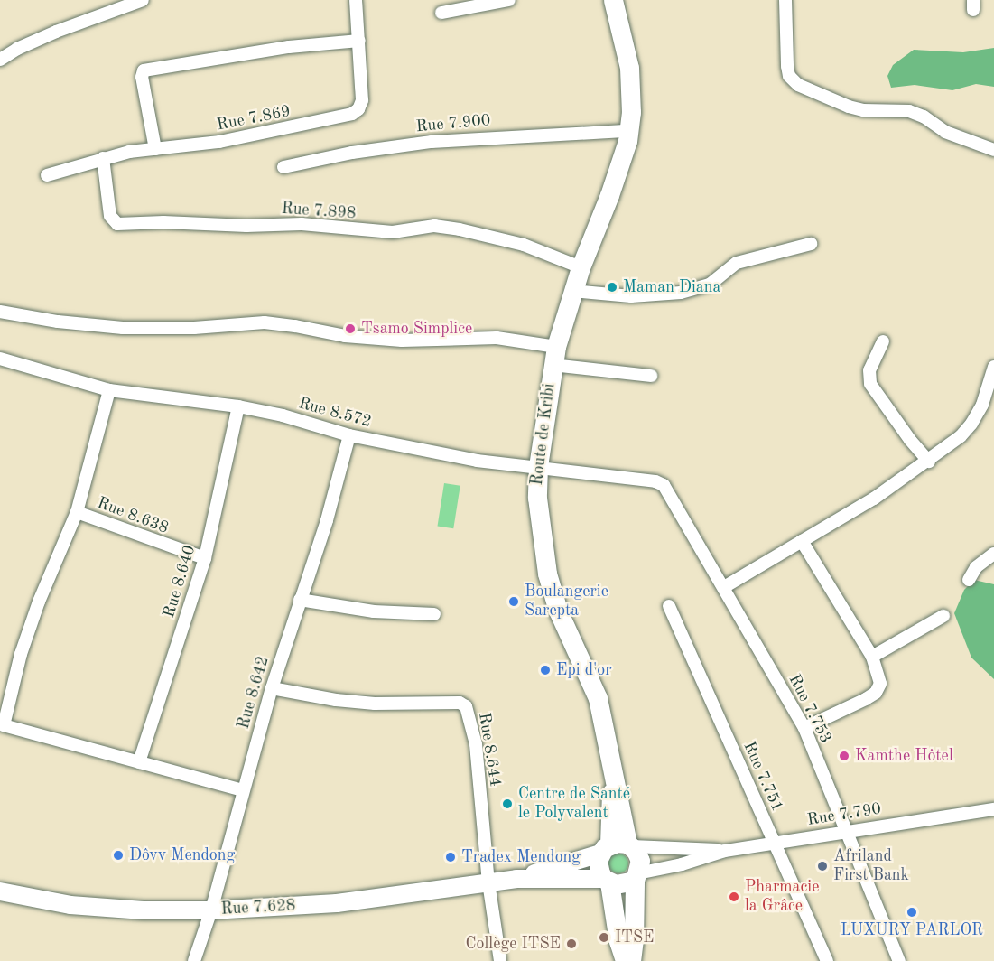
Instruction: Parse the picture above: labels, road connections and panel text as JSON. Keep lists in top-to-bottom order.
{
  "streets": {
    "main road": ["Route de Kribi", "Rue 7.628"],
    "street": [
      "Rue 7.869",
      "Rue 7.900",
      "Rue 7.898",
      "Rue 8.572",
      "Rue 8.638",
      "Rue 8.640",
      "Rue 8.642",
      "Rue 7.753",
      "Rue 8.644",
      "Rue 7.751",
      "Rue 7.790"
    ]
  },
  "crossings": [
    ["Rue 7.869", "Rue 7.898"],
    ["Rue 7.900", "Route de Kribi"],
    ["Rue 7.898", "Route de Kribi"],
    ["Rue 8.572", "Route de Kribi"],
    ["Rue 8.572", "Rue 8.638"],
    ["Rue 8.572", "Rue 8.640"],
    ["Rue 8.572", "Rue 8.642"],
    ["Rue 8.572", "Rue 7.753"],
    ["Route de Kribi", "Rue 7.790"],
    ["Route de Kribi", "Rue 7.628"],
    ["Rue 8.638", "Rue 8.640"],
    ["Rue 8.642", "Rue 8.644"],
    ["Rue 8.642", "Rue 7.628"],
    ["Rue 7.753", "Rue 7.790"],
    ["Rue 8.644", "Rue 7.628"],
    ["Rue 7.751", "Rue 7.790"],
    ["Rue 7.790", "Rue 7.628"]
  ],
  "places": [
    "Maman Diana",
    "Tsamo Simplice",
    "Boulangerie Sarepta",
    "Epi d'or",
    "Kamthe Hôtel",
    "Centre de Santé le Polyvalent",
    "Dôvv Mendong",
    "Tradex Mendong",
    "Afriland First Bank",
    "Pharmacie la Grâce",
    "LUXURY PARLOR",
    "ITSE",
    "Collège ITSE"
  ]
}
